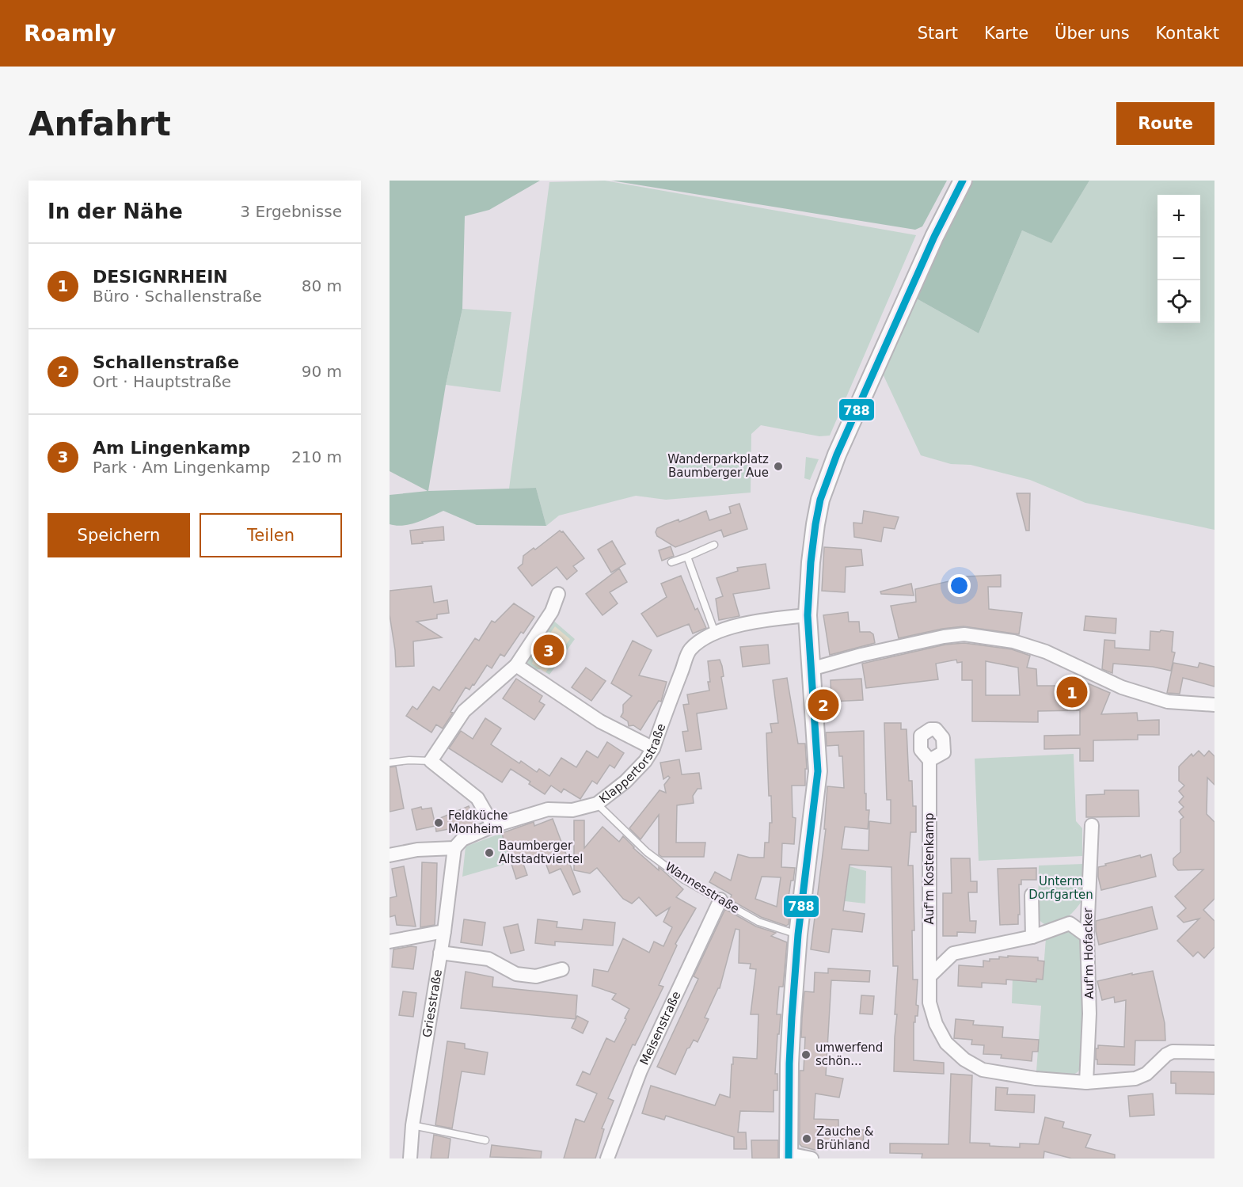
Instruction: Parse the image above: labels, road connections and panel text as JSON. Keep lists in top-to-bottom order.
{
  "streets": {
    "street": [
      "Klappertorstraße",
      "Auf'm Kostenkamp",
      "Auf'm Hofacker",
      "Griesstraße",
      "Meisenstraße"
    ],
    "lane": ["Wannesstraße"]
  },
  "crossings": [
    ["Klappertorstraße", "Wannesstraße"],
    ["Klappertorstraße", "Griesstraße"],
    ["Wannesstraße", "Meisenstraße"]
  ],
  "parks": ["Unterm Dorfgarten"],
  "places": [
    "Wanderparkplatz Baumberger Aue",
    "Feldküche Monheim",
    "Baumberger Altstadtviertel",
    "umwerfend schön...",
    "Zauche & Brühland"
  ],
  "lines": ["transit line 788"],
  "page": {
    "header": "Roamly",
    "nav": [
      "Start",
      "Karte",
      "Über uns",
      "Kontakt"
    ],
    "buttons": [
      "Route",
      ["Speichern", "Teilen"]
    ],
    "title": "Anfahrt",
    "heading": ["In der Nähe", "3 Ergebnisse"],
    "map_buttons": ["+", "−"],
    "list": [
      {
        "mark": "1",
        "name": "DESIGNRHEIN",
        "note": "Büro · Schallenstraße",
        "value": "80 m"
      },
      {
        "mark": "2",
        "name": "Schallenstraße",
        "note": "Ort · Hauptstraße",
        "value": "90 m"
      },
      {
        "mark": "3",
        "name": "Am Lingenkamp",
        "note": "Park · Am Lingenkamp",
        "value": "210 m"
      }
    ],
    "pins": ["3", "1", "2"]
  }
}
